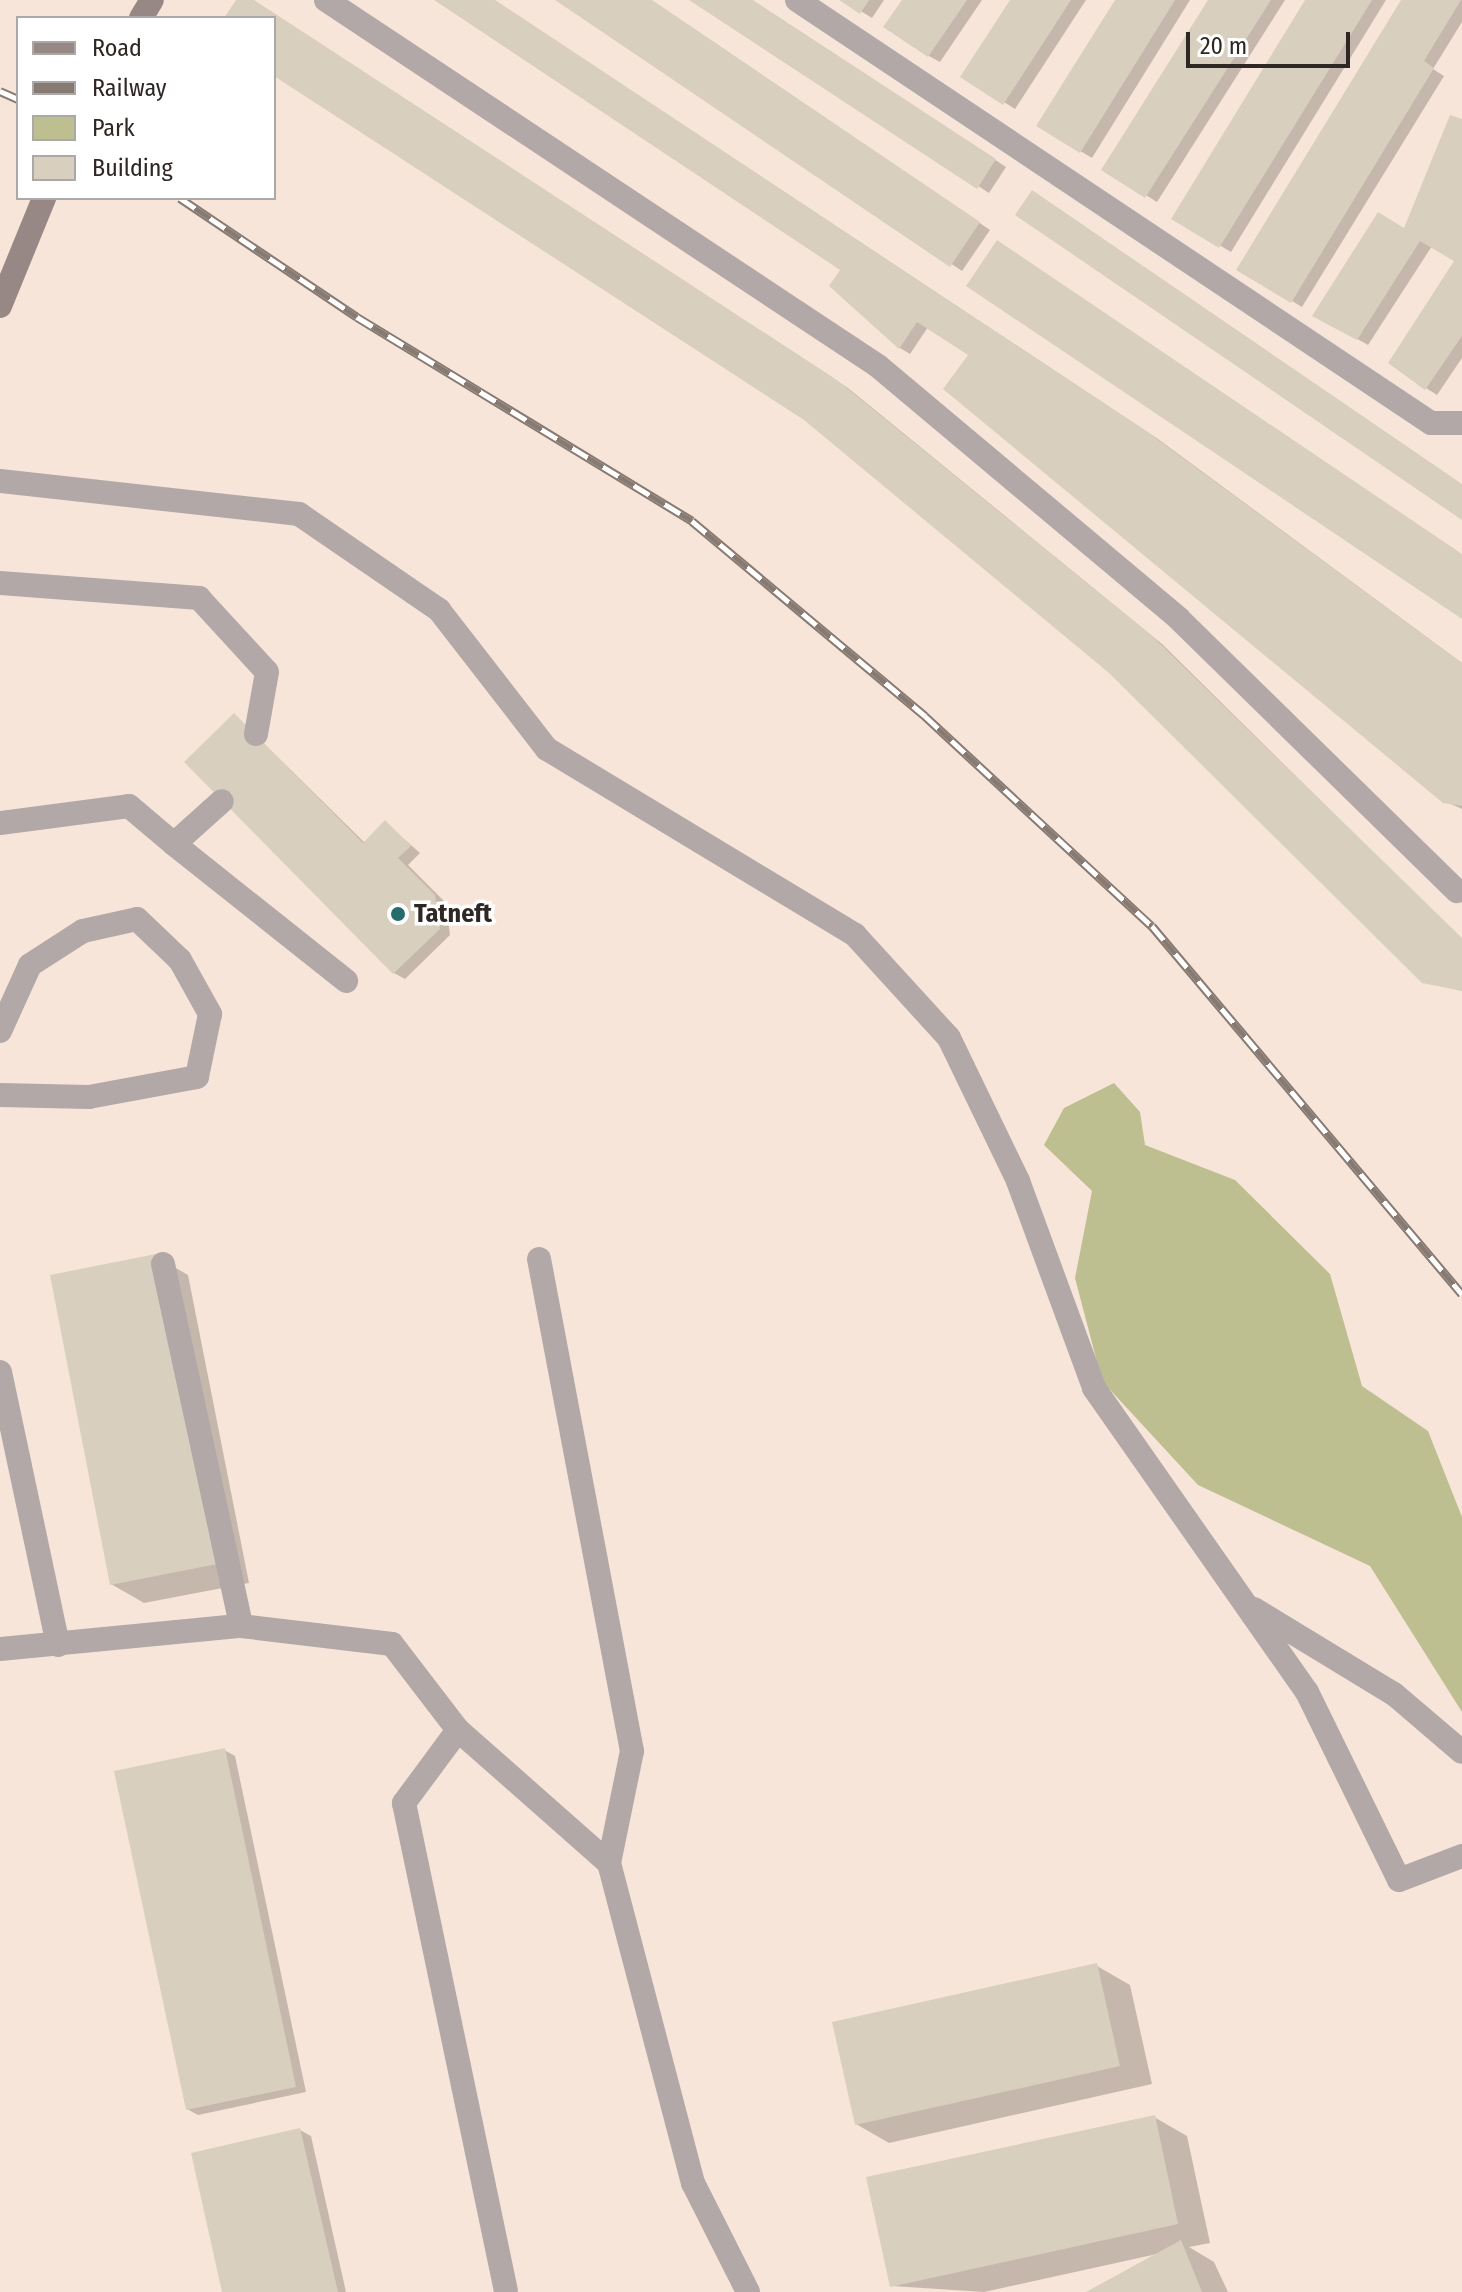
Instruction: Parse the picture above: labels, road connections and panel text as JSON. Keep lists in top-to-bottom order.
{
  "places": ["Tatneft"],
  "legend": [
    "Road",
    "Railway",
    "Park",
    "Building"
  ],
  "scale_bar": "20 m"
}
